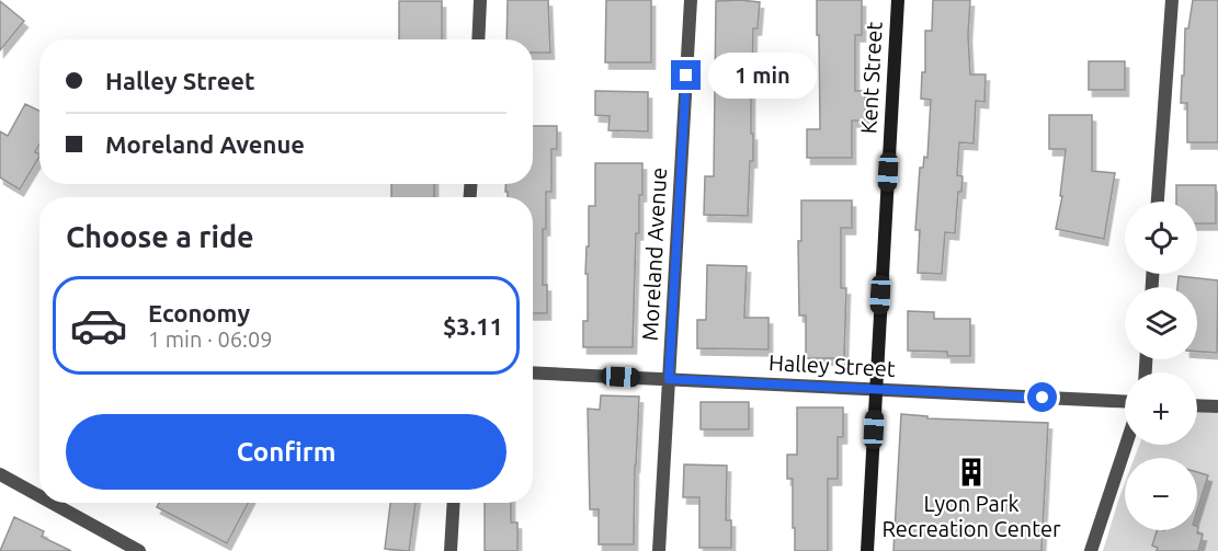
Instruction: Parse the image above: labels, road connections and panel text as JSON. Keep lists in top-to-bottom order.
{
  "streets": {
    "street": ["Kent Street", "Moreland Avenue", "Halley Street"]
  },
  "crossings": [
    ["Kent Street", "Halley Street"],
    ["Moreland Avenue", "Halley Street"]
  ],
  "places": {
    "building": ["Lyon Park Recreation Center"]
  },
  "page": {
    "banner": ["Halley Street", "Moreland Avenue"],
    "bubble": "1 min",
    "heading": "Choose a ride",
    "map_buttons": ["+", "−"],
    "list": [
      {
        "name": "Economy",
        "note": "1 min · 06:09",
        "value": "$3.11"
      }
    ],
    "buttons": "Confirm"
  }
}
